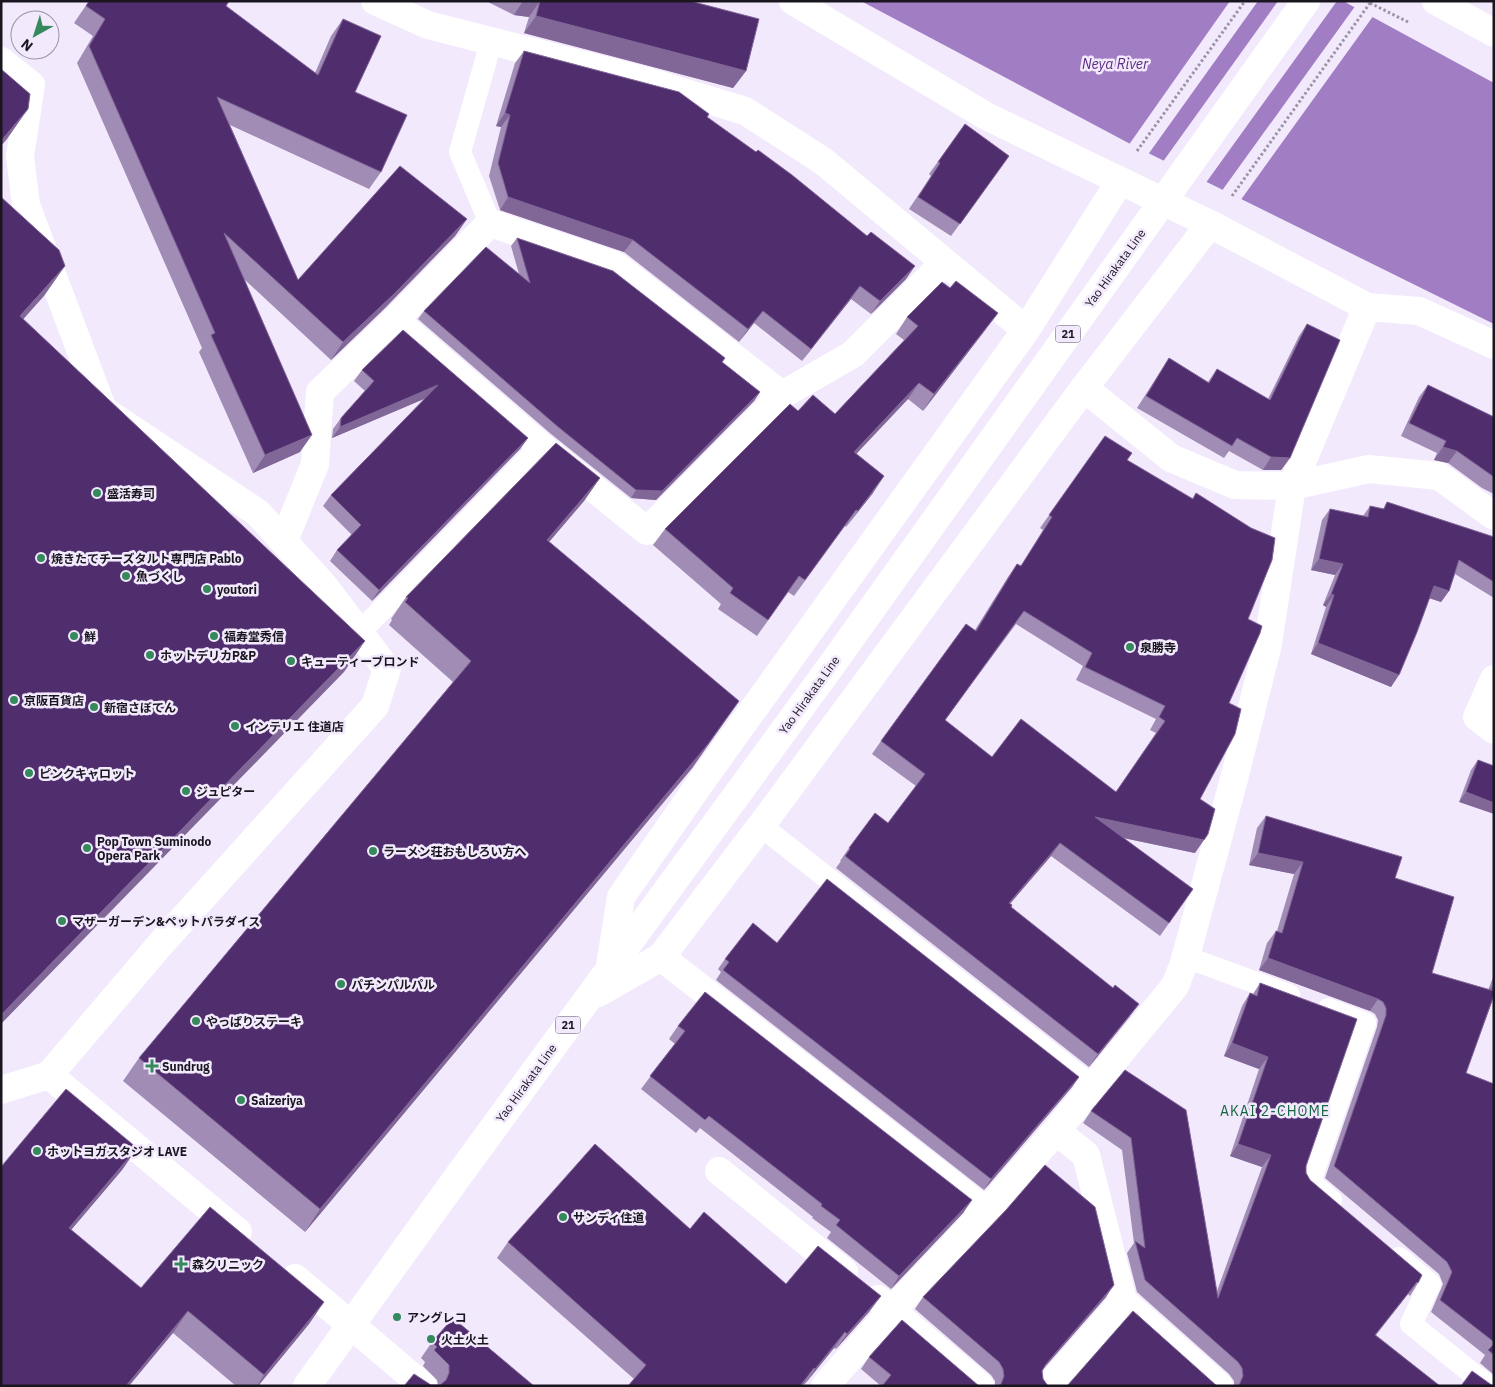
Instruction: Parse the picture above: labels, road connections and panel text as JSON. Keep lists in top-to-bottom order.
{
  "streets": {
    "street": ["Yao Hirakata Line", "21"]
  },
  "districts": ["AKAI 2-CHOME"],
  "water": ["Neya River"],
  "places": {
    "other": [
      "盛活寿司",
      "焼きたてチーズタルト専門店 Pablo",
      "魚づくし",
      "youtori",
      "鮮",
      "福寿堂秀信",
      "泉勝寺",
      "ホットデリカP&P",
      "キューティーブロンド",
      "京阪百貨店",
      "新宿さぼてん",
      "インテリエ 住道店",
      "ピンクキャロット",
      "ジュピター",
      "Pop Town Suminodo Opera Park",
      "ラーメン荘おもしろい方へ",
      "マザーガーデン&ペットパラダイス",
      "パチンパルパル",
      "やっぱりステーキ",
      "Saizeriya",
      "ホットヨガスタジオ LAVE",
      "サンディ住道",
      "アングレコ",
      "火土火土"
    ],
    "health": ["Sundrug", "森クリニック"]
  },
  "north": "bottom left"
}
